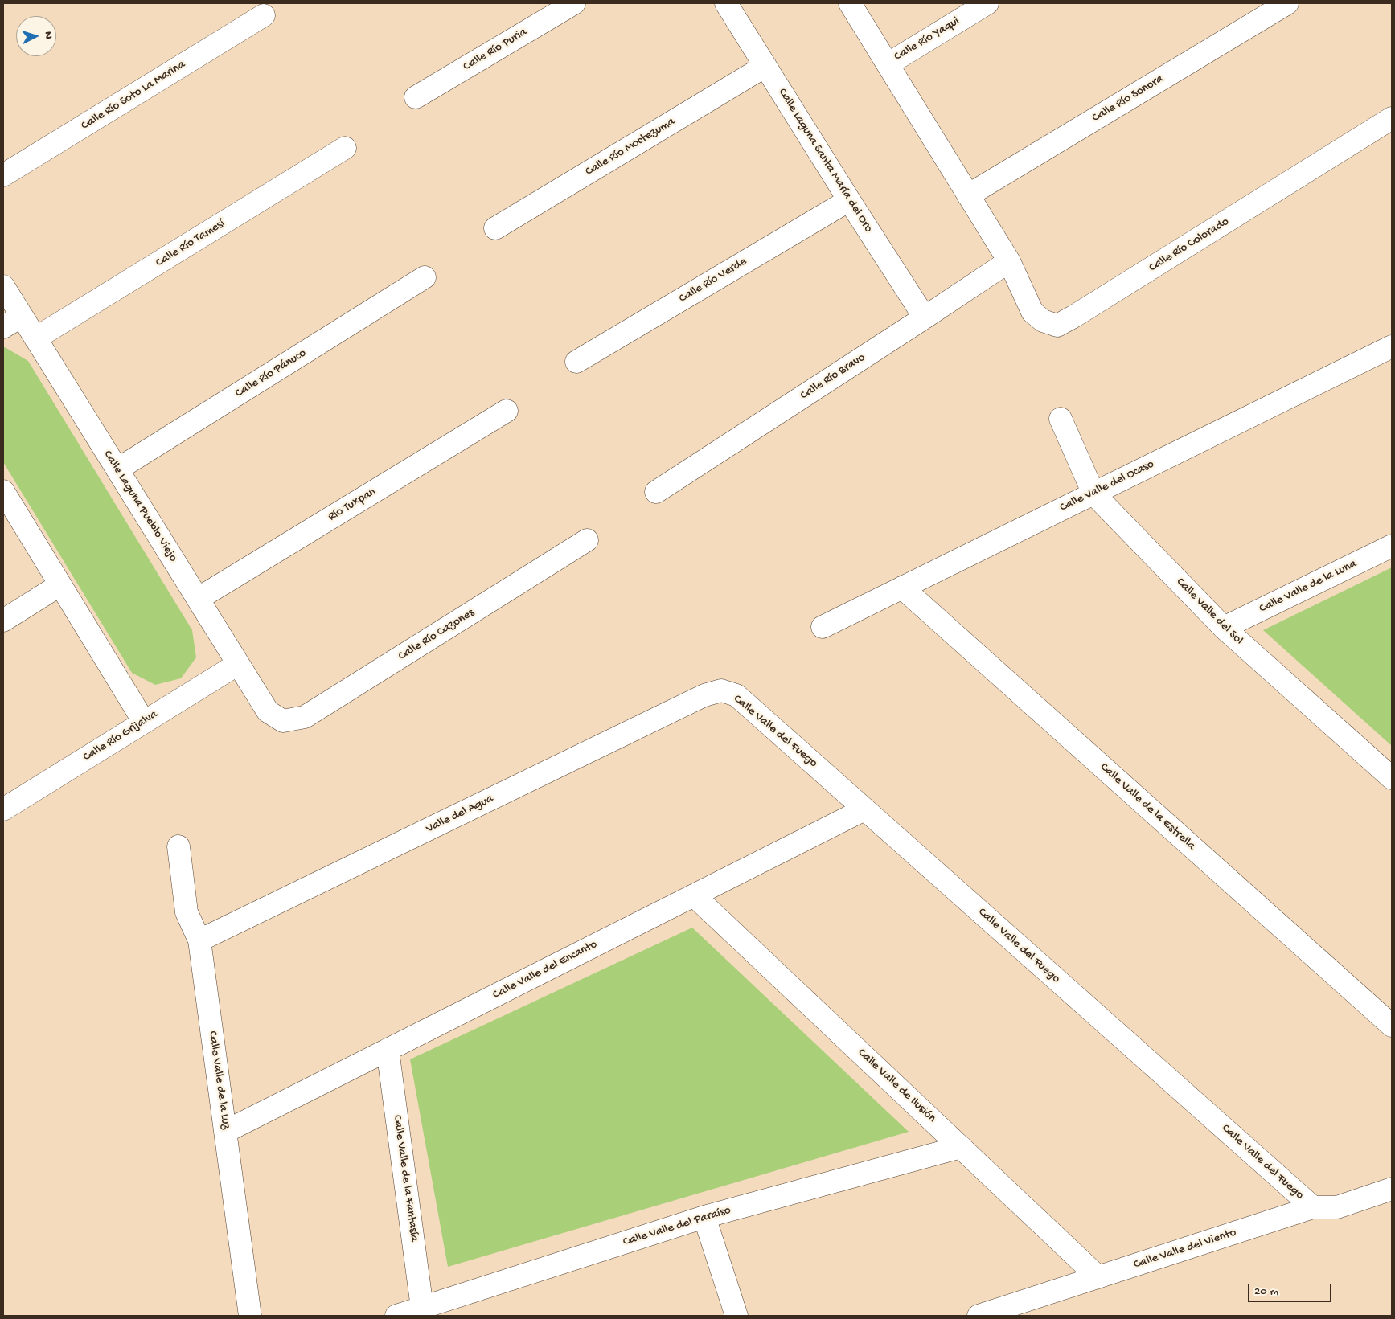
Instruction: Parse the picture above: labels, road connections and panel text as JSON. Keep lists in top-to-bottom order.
{
  "streets": {
    "street": [
      "Calle Río Yaqui",
      "Calle Río Puria",
      "Calle Río Soto La Marina",
      "Calle Río Sonora",
      "Calle Río Moctezuma",
      "Calle Laguna Santa María del Oro",
      "Calle Río Tamesí",
      "Calle Río Colorado",
      "Calle Río Verde",
      "Calle Río Pánuco",
      "Calle Río Bravo",
      "Calle Valle del Ocaso",
      "Río Tuxpan",
      "Calle Laguna Pueblo Viejo",
      "Calle Valle de la Luna",
      "Calle Valle del Sol",
      "Calle Río Cazones",
      "Calle Valle del Fuego",
      "Calle Río Grijalva",
      "Calle Valle de la Estrella",
      "Valle del Agua",
      "Calle Valle del Encanto",
      "Calle Valle de la Luz",
      "Calle Valle de Ilusión",
      "Calle Valle de la Fantasía",
      "Calle Valle del Paraíso",
      "Calle Valle del Viento"
    ]
  },
  "crossings": [
    ["Calle Río Moctezuma", "Calle Laguna Santa María del Oro"],
    ["Calle Laguna Santa María del Oro", "Calle Río Verde"],
    ["Calle Laguna Santa María del Oro", "Calle Río Bravo"],
    ["Calle Río Tamesí", "Calle Laguna Pueblo Viejo"],
    ["Calle Río Colorado", "Calle Río Bravo"],
    ["Calle Río Pánuco", "Calle Laguna Pueblo Viejo"],
    ["Calle Valle del Ocaso", "Calle Valle del Sol"],
    ["Calle Valle del Ocaso", "Calle Valle de la Estrella"],
    ["Río Tuxpan", "Calle Laguna Pueblo Viejo"],
    ["Calle Laguna Pueblo Viejo", "Calle Río Cazones"],
    ["Calle Laguna Pueblo Viejo", "Calle Río Grijalva"],
    ["Calle Valle de la Luna", "Calle Valle del Sol"],
    ["Calle Valle del Fuego", "Valle del Agua"],
    ["Calle Valle del Fuego", "Calle Valle del Encanto"],
    ["Calle Valle del Fuego", "Calle Valle del Viento"],
    ["Valle del Agua", "Calle Valle de la Luz"],
    ["Calle Valle del Encanto", "Calle Valle de la Luz"],
    ["Calle Valle del Encanto", "Calle Valle de Ilusión"],
    ["Calle Valle del Encanto", "Calle Valle de la Fantasía"],
    ["Calle Valle de Ilusión", "Calle Valle del Paraíso"],
    ["Calle Valle de Ilusión", "Calle Valle del Viento"],
    ["Calle Valle de la Fantasía", "Calle Valle del Paraíso"]
  ],
  "scale_bar": "20 m",
  "north": "right"
}
